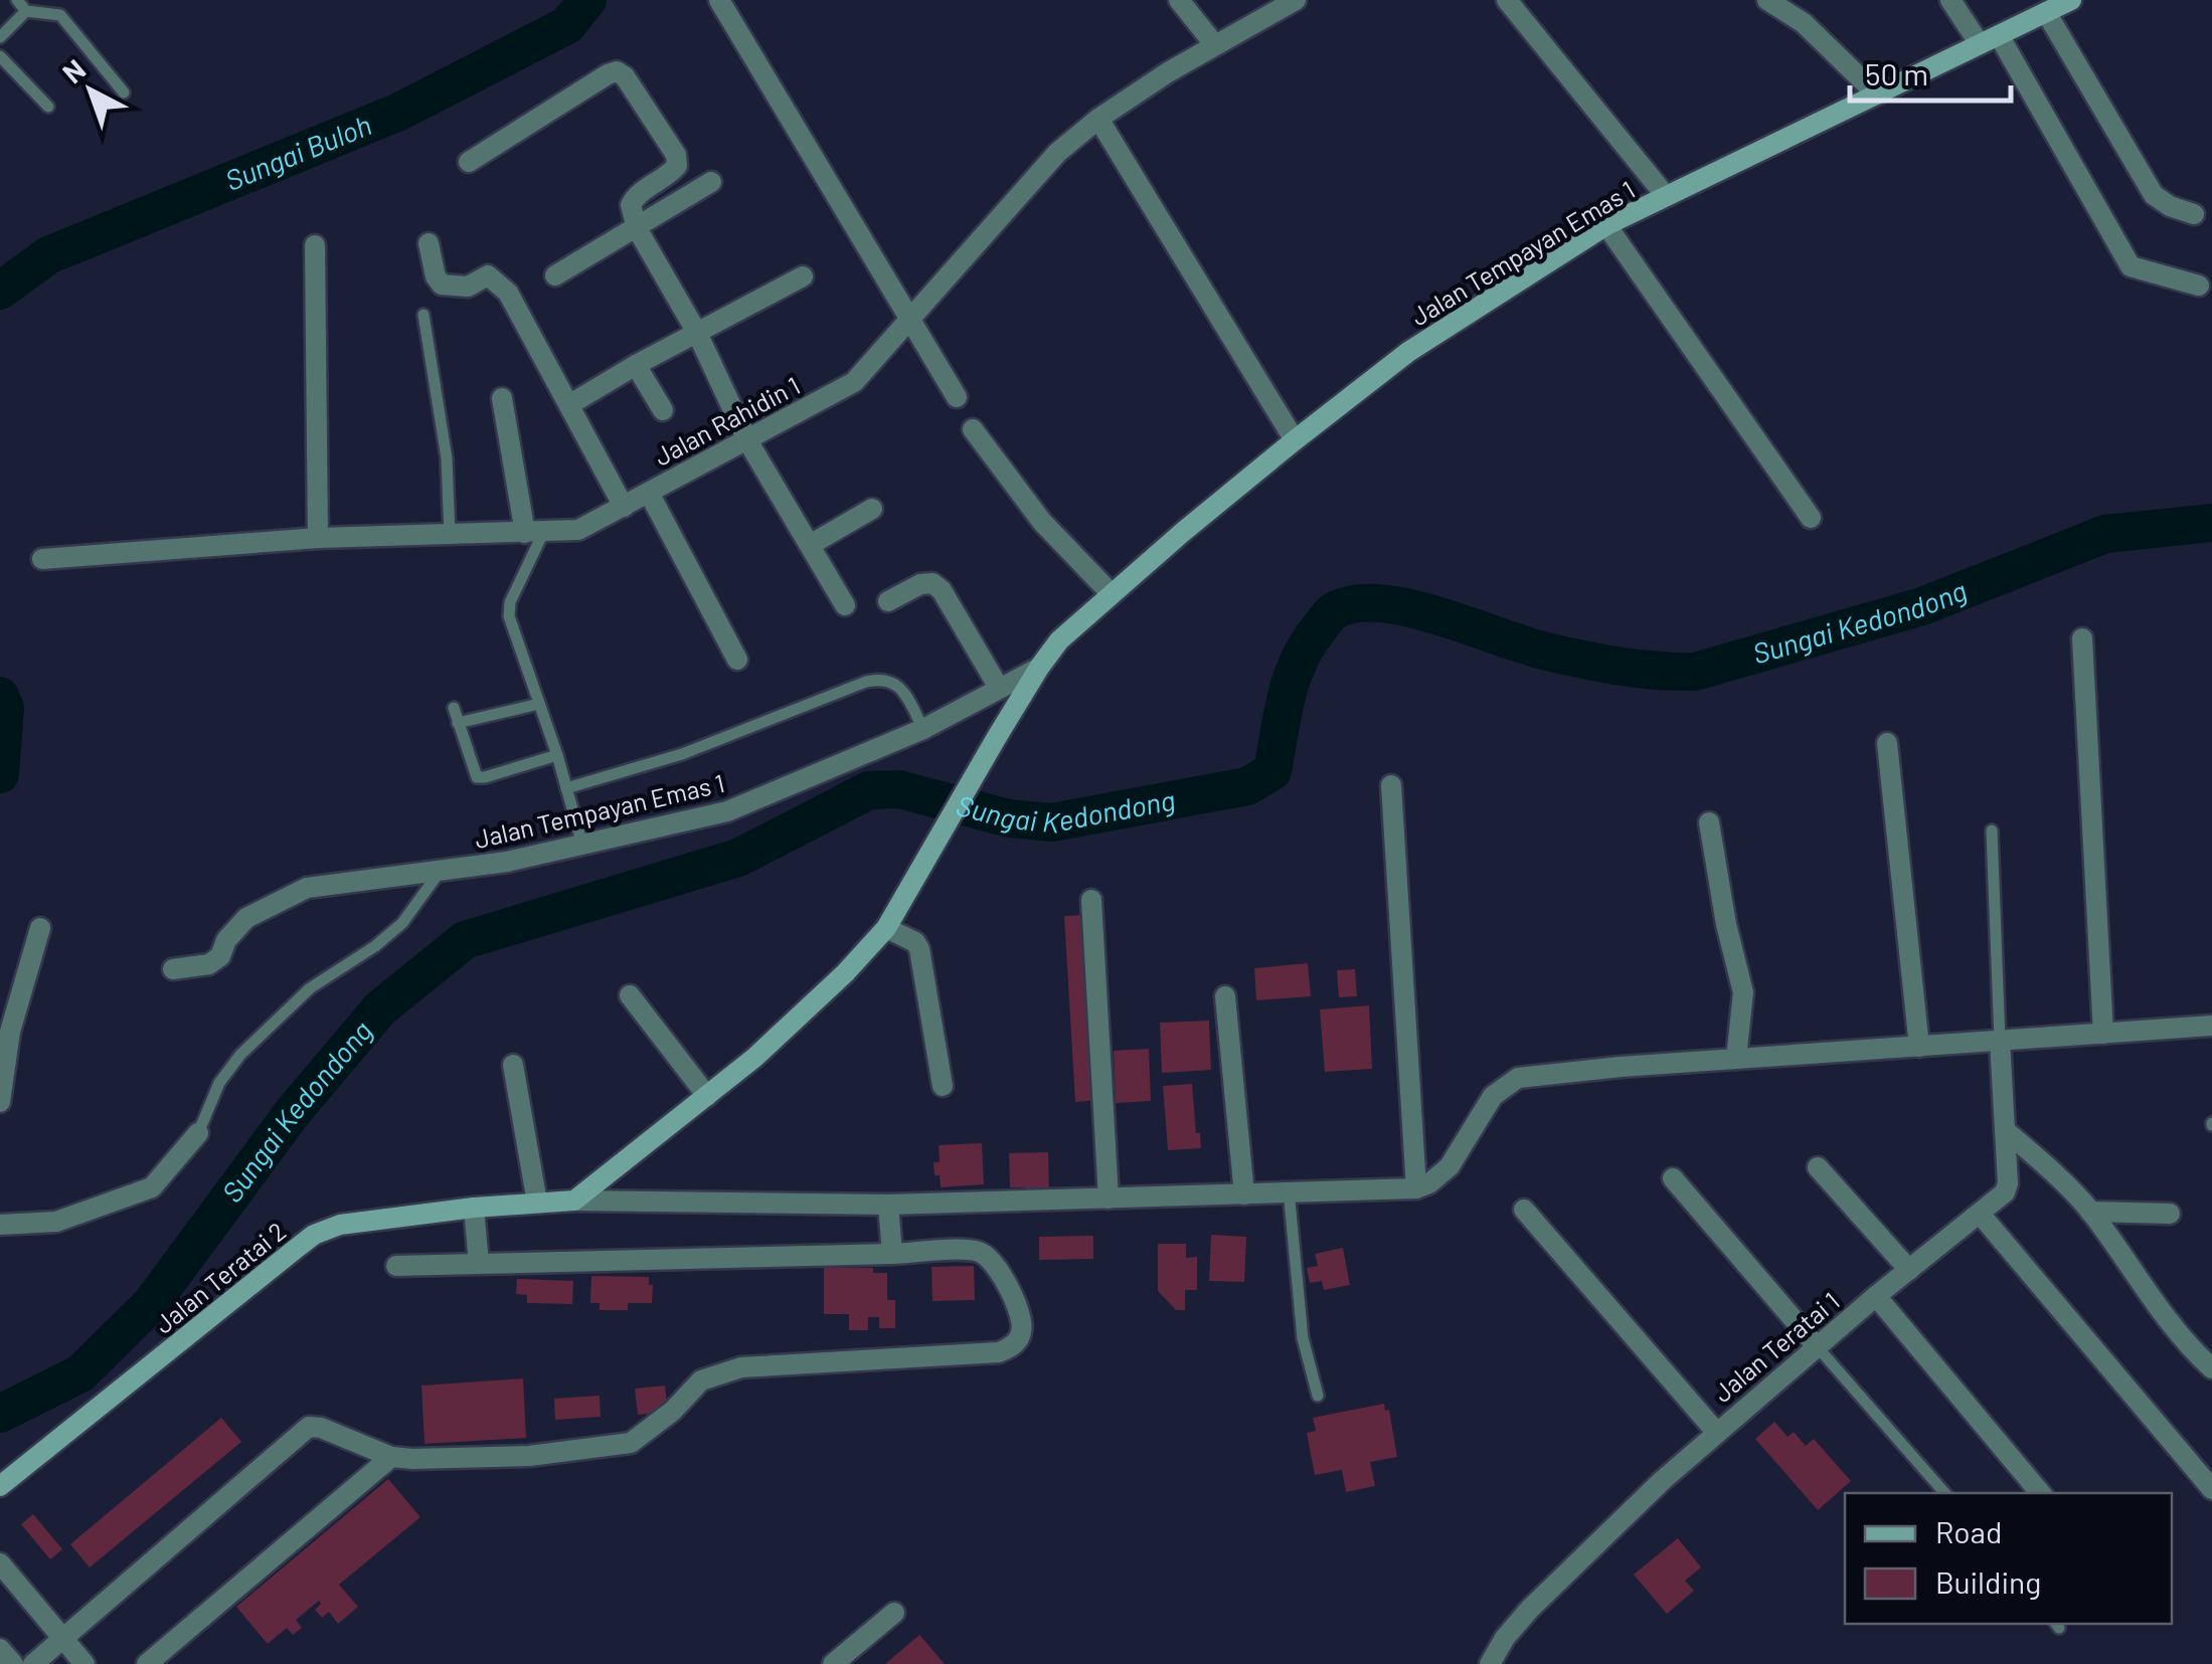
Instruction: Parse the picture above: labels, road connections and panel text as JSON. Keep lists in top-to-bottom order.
{
  "streets": {
    "street": [
      "Jalan Tempayan Emas 1",
      "Jalan Rahidin 1",
      "Jalan Teratai 2",
      "Jalan Teratai 1"
    ]
  },
  "crossings": [
    ["Jalan Tempayan Emas 1", "Jalan Teratai 2"]
  ],
  "water": ["Sungai Buloh", "Sungai Kedondong"],
  "legend": ["Road", "Building"],
  "scale_bar": "50 m",
  "north": "top left"
}
